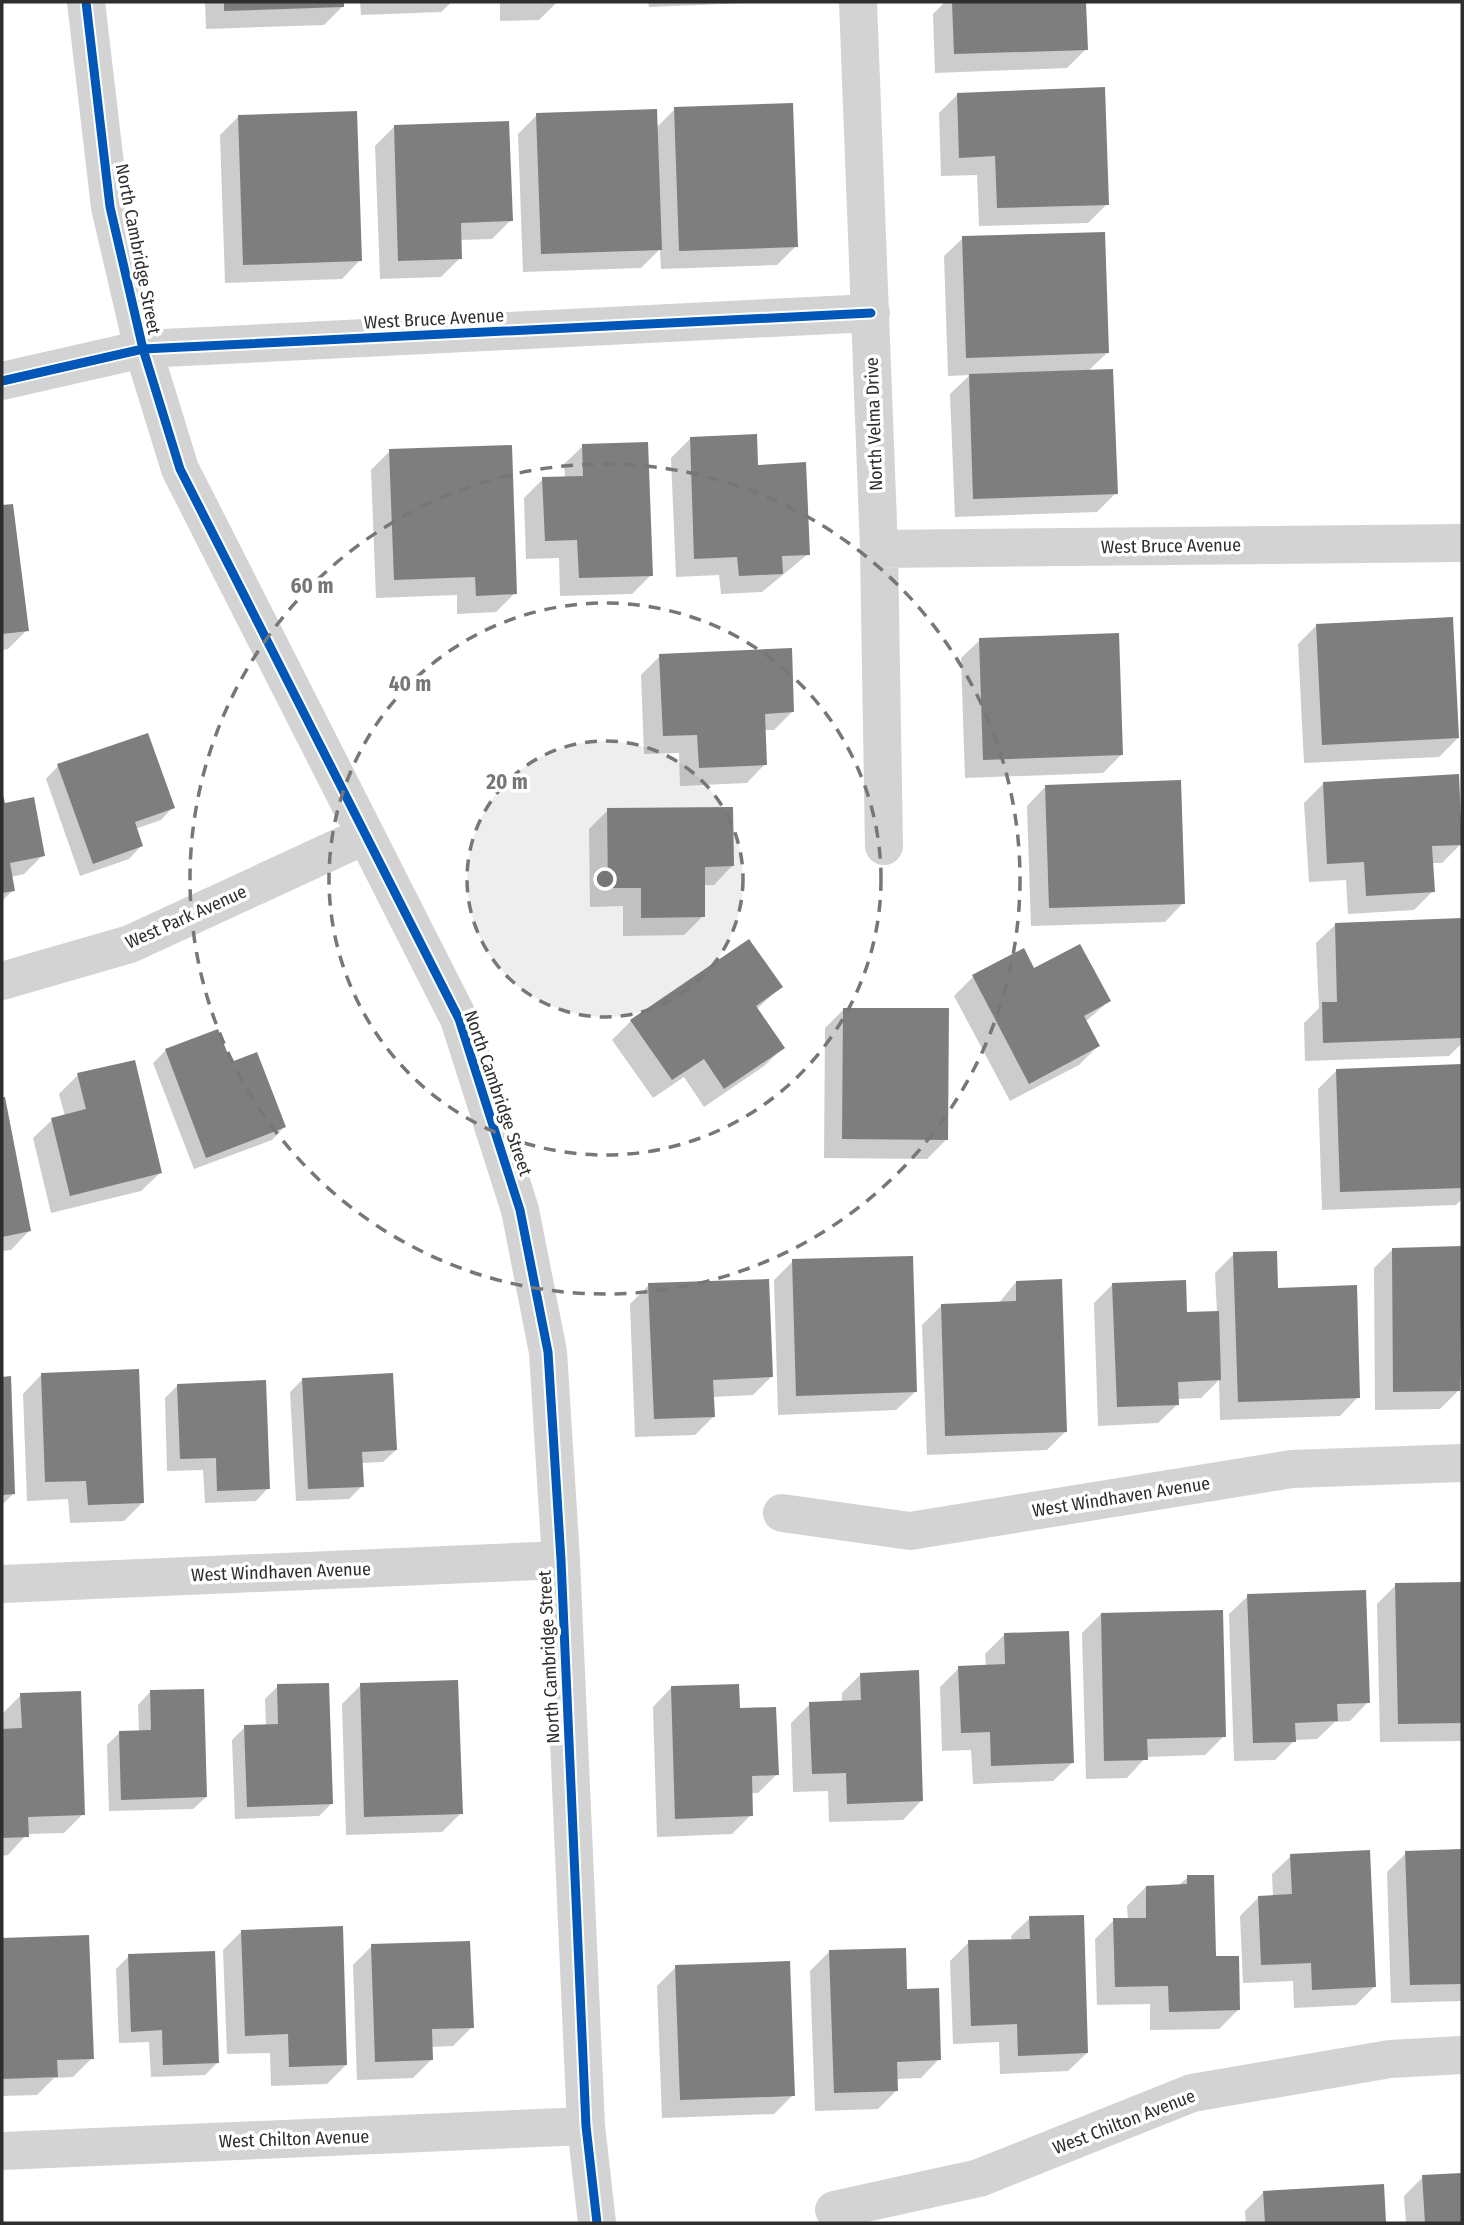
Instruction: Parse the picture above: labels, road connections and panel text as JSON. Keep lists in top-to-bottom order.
{
  "streets": {
    "street": [
      "North Cambridge Street",
      "West Bruce Avenue",
      "North Velma Drive",
      "West Park Avenue",
      "West Windhaven Avenue",
      "West Chilton Avenue"
    ]
  },
  "crossings": [
    ["North Cambridge Street", "West Bruce Avenue"],
    ["North Cambridge Street", "West Park Avenue"],
    ["North Cambridge Street", "West Windhaven Avenue"],
    ["North Cambridge Street", "West Chilton Avenue"],
    ["West Bruce Avenue", "North Velma Drive"]
  ],
  "rings": ["60 m", "40 m", "20 m"]
}
